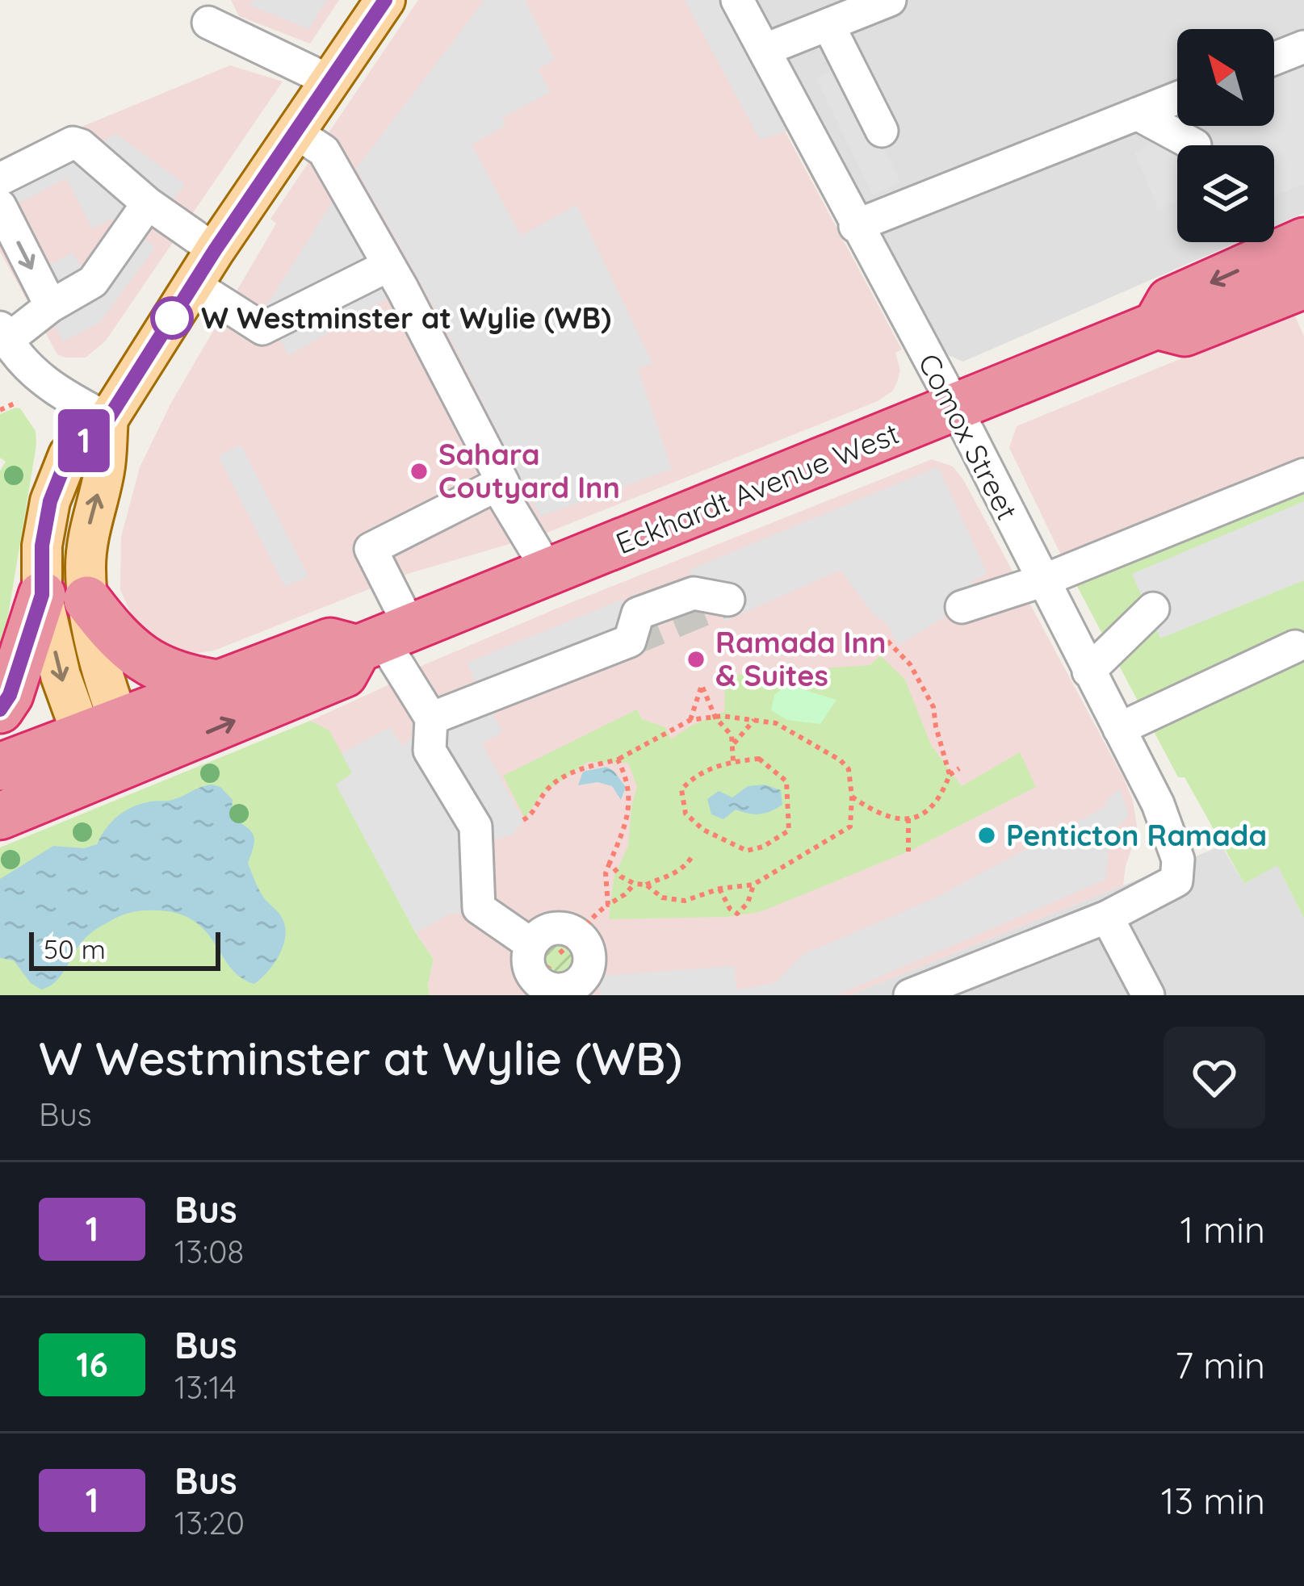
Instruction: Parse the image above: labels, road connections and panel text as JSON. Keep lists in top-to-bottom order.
{
  "streets": {
    "highway": ["Eckhardt Avenue West"],
    "street": ["Comox Street"]
  },
  "crossings": [
    ["Comox Street", "Eckhardt Avenue West"]
  ],
  "places": [
    "W Westminster at Wylie (WB)",
    "Sahara Coutyard Inn",
    "Ramada Inn & Suites",
    "Penticton Ramada"
  ],
  "lines": ["bus line 1"],
  "scale_bar": "50 m",
  "north": "top left",
  "page": {
    "on_map": "1",
    "scale": "50 m",
    "heading": ["W Westminster at Wylie (WB)", "Bus"],
    "list": [
      {
        "mark": "1",
        "name": "Bus",
        "note": "13:08",
        "value": "1 min"
      },
      {
        "mark": "16",
        "name": "Bus",
        "note": "13:14",
        "value": "7 min"
      },
      {
        "mark": "1",
        "name": "Bus",
        "note": "13:20",
        "value": "13 min"
      }
    ]
  }
}
